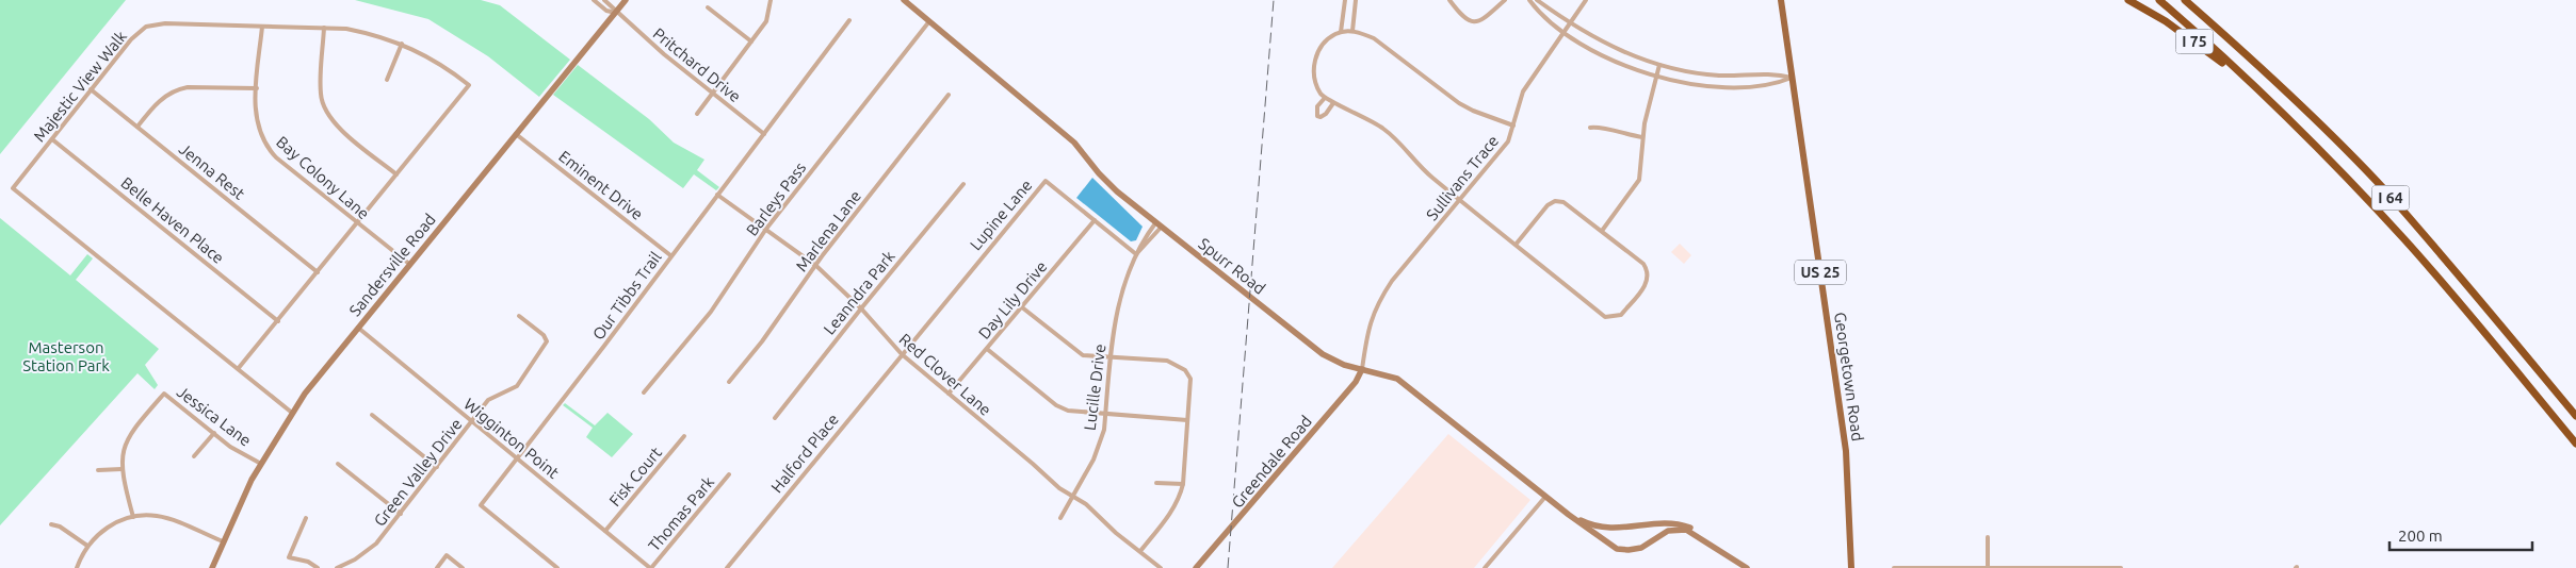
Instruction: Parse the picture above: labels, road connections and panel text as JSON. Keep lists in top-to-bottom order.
{
  "streets": {
    "highway": ["I 75", "I 64"],
    "main road": ["US 25", "Georgetown Road"],
    "street": [
      "Pritchard Drive",
      "Majestic View Walk",
      "Jenna Rest",
      "Bay Colony Lane",
      "Sullivans Trace",
      "Eminent Drive",
      "Barleys Pass",
      "Lupine Lane",
      "Belle Haven Place",
      "Marlena Lane",
      "Sandersville Road",
      "Spurr Road",
      "Leanndra Park",
      "Our Tibbs Trail",
      "Day Lily Drive",
      "Red Clover Lane",
      "Lucille Drive",
      "Jessica Lane",
      "Wigginton Point",
      "Halford Place",
      "Greendale Road",
      "Green Valley Drive",
      "Fisk Court",
      "Thomas Park"
    ]
  },
  "crossings": [
    ["I 75", "I 64"],
    ["Pritchard Drive", "Sandersville Road"],
    ["Pritchard Drive", "Our Tibbs Trail"],
    ["Majestic View Walk", "Jenna Rest"],
    ["Majestic View Walk", "Bay Colony Lane"],
    ["Majestic View Walk", "Belle Haven Place"],
    ["Majestic View Walk", "Sandersville Road"],
    ["Bay Colony Lane", "Sandersville Road"],
    ["Sullivans Trace", "Spurr Road"],
    ["Sullivans Trace", "Greendale Road"],
    ["Eminent Drive", "Sandersville Road"],
    ["Eminent Drive", "Our Tibbs Trail"],
    ["Barleys Pass", "Spurr Road"],
    ["Barleys Pass", "Red Clover Lane"],
    ["Lupine Lane", "Day Lily Drive"],
    ["Lupine Lane", "Red Clover Lane"],
    ["Lupine Lane", "Lucille Drive"],
    ["Lupine Lane", "Halford Place"],
    ["Marlena Lane", "Red Clover Lane"],
    ["Sandersville Road", "Jessica Lane"],
    ["Sandersville Road", "Wigginton Point"],
    ["Spurr Road", "Lucille Drive"],
    ["Spurr Road", "Greendale Road"],
    ["Leanndra Park", "Red Clover Lane"],
    ["Our Tibbs Trail", "Red Clover Lane"],
    ["Our Tibbs Trail", "Wigginton Point"],
    ["Day Lily Drive", "Red Clover Lane"],
    ["Red Clover Lane", "Lucille Drive"],
    ["Red Clover Lane", "Halford Place"],
    ["Wigginton Point", "Green Valley Drive"],
    ["Wigginton Point", "Fisk Court"],
    ["Wigginton Point", "Thomas Park"]
  ],
  "parks": ["Masterson Station Park"],
  "scale_bar": "200 m"
}
